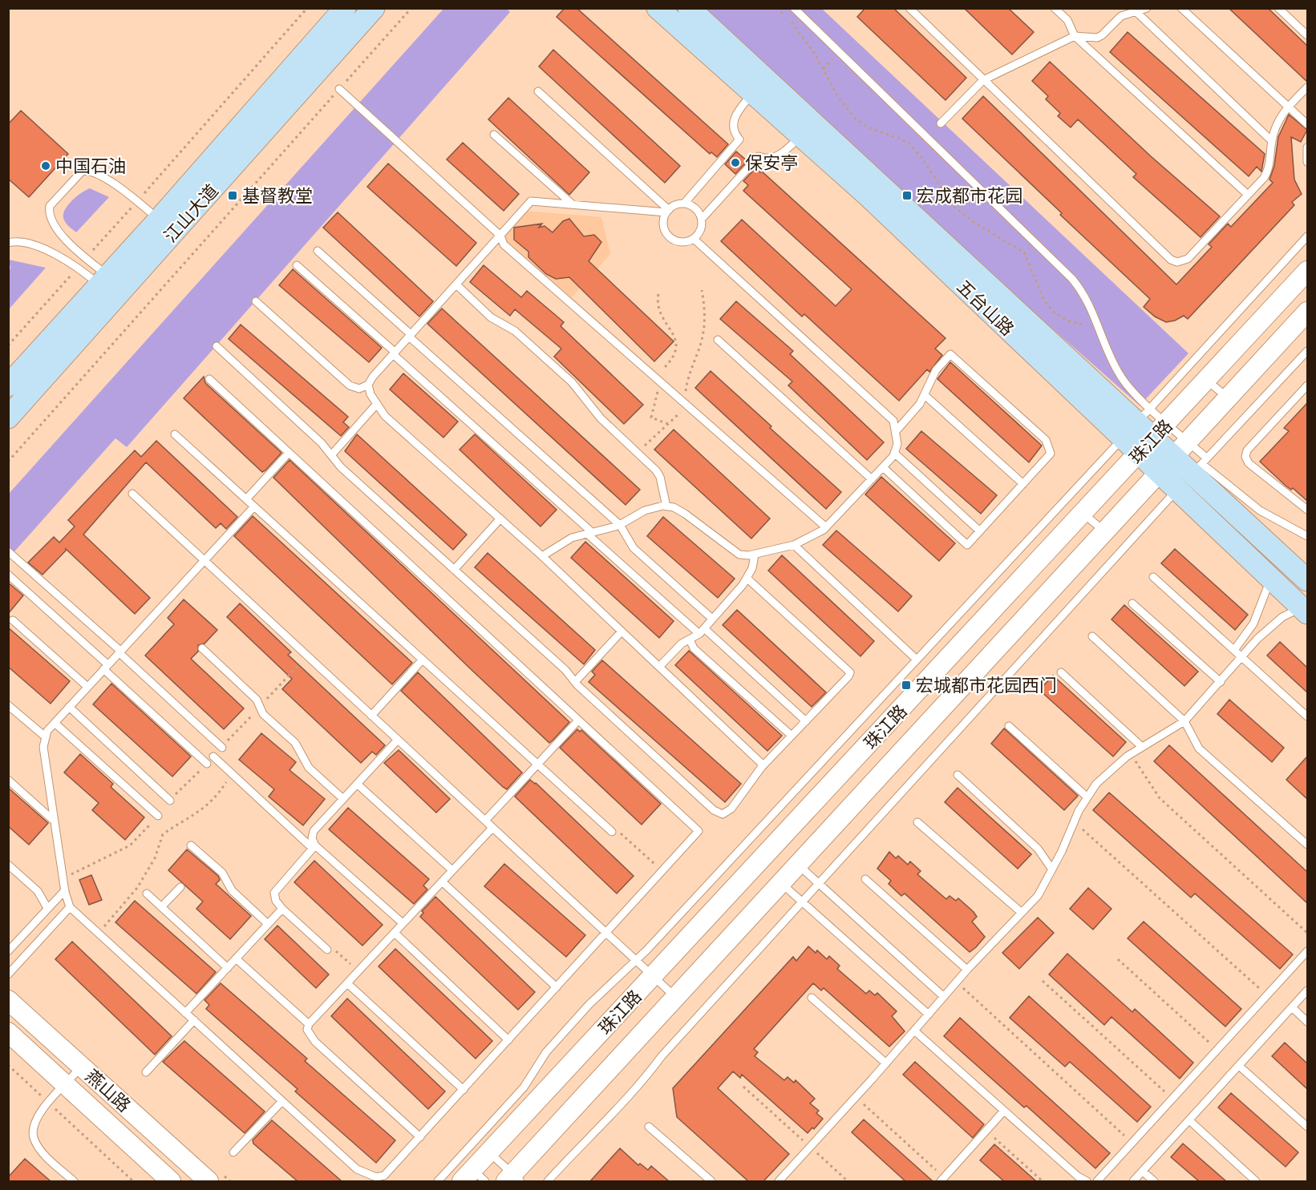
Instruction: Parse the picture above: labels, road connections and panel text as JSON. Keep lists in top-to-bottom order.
{
  "streets": {
    "main road": ["江山大道", "五台山路"],
    "street": ["珠江路", "燕山路"]
  },
  "crossings": [
    ["五台山路", "珠江路"]
  ],
  "places": {
    "other": ["保安亭", "中国石油"],
    "transit": ["基督教堂", "宏成都市花园", "宏城都市花园西门"]
  }
}
